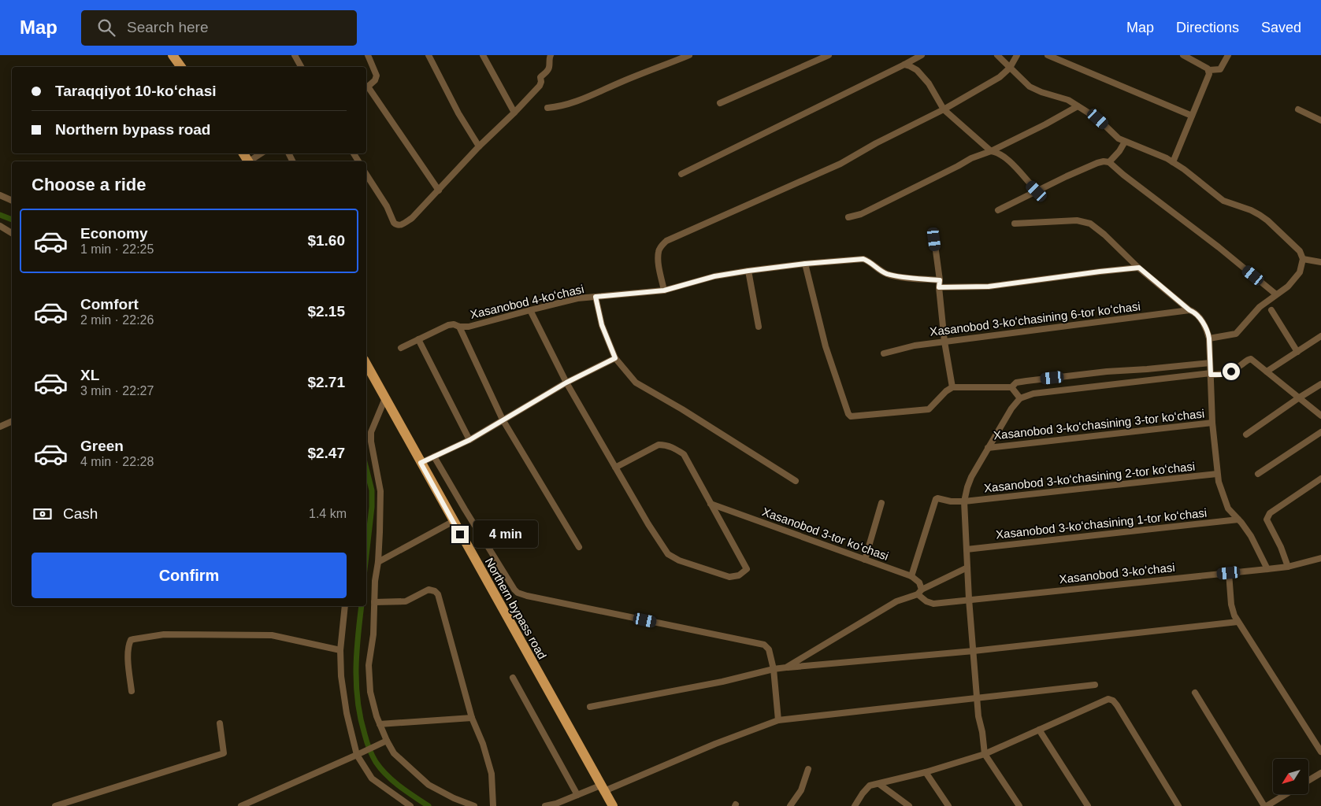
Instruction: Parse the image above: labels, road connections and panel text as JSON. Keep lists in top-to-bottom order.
{
  "streets": {
    "main road": ["Northern bypass road"],
    "street": [
      "Xasanobod 4-koʻchasi",
      "Xasanobod 3-koʻchasining 6-tor koʻchasi",
      "Xasanobod 3-koʻchasining 3-tor koʻchasi",
      "Xasanobod 3-koʻchasining 2-tor koʻchasi",
      "Xasanobod 3-koʻchasining 1-tor koʻchasi",
      "Xasanobod 3-tor koʻchasi",
      "Xasanobod 3-koʻchasi"
    ]
  },
  "crossings": [
    ["Xasanobod 3-koʻchasining 2-tor koʻchasi", "Xasanobod 3-tor koʻchasi"]
  ],
  "north": "bottom left",
  "page": {
    "header": "Map",
    "search": "Search here",
    "nav": ["Map", "Directions", "Saved"],
    "banner": ["Taraqqiyot 10-koʻchasi", "Northern bypass road"],
    "heading": "Choose a ride",
    "list": [
      {
        "name": "Economy",
        "note": "1 min · 22:25",
        "value": "$1.60"
      },
      {
        "name": "Comfort",
        "note": "2 min · 22:26",
        "value": "$2.15"
      },
      {
        "name": "XL",
        "note": "3 min · 22:27",
        "value": "$2.71"
      },
      {
        "name": "Green",
        "note": "4 min · 22:28",
        "value": "$2.47"
      }
    ],
    "pay": ["Cash", "1.4 km"],
    "bubble": "4 min",
    "buttons": "Confirm"
  }
}
